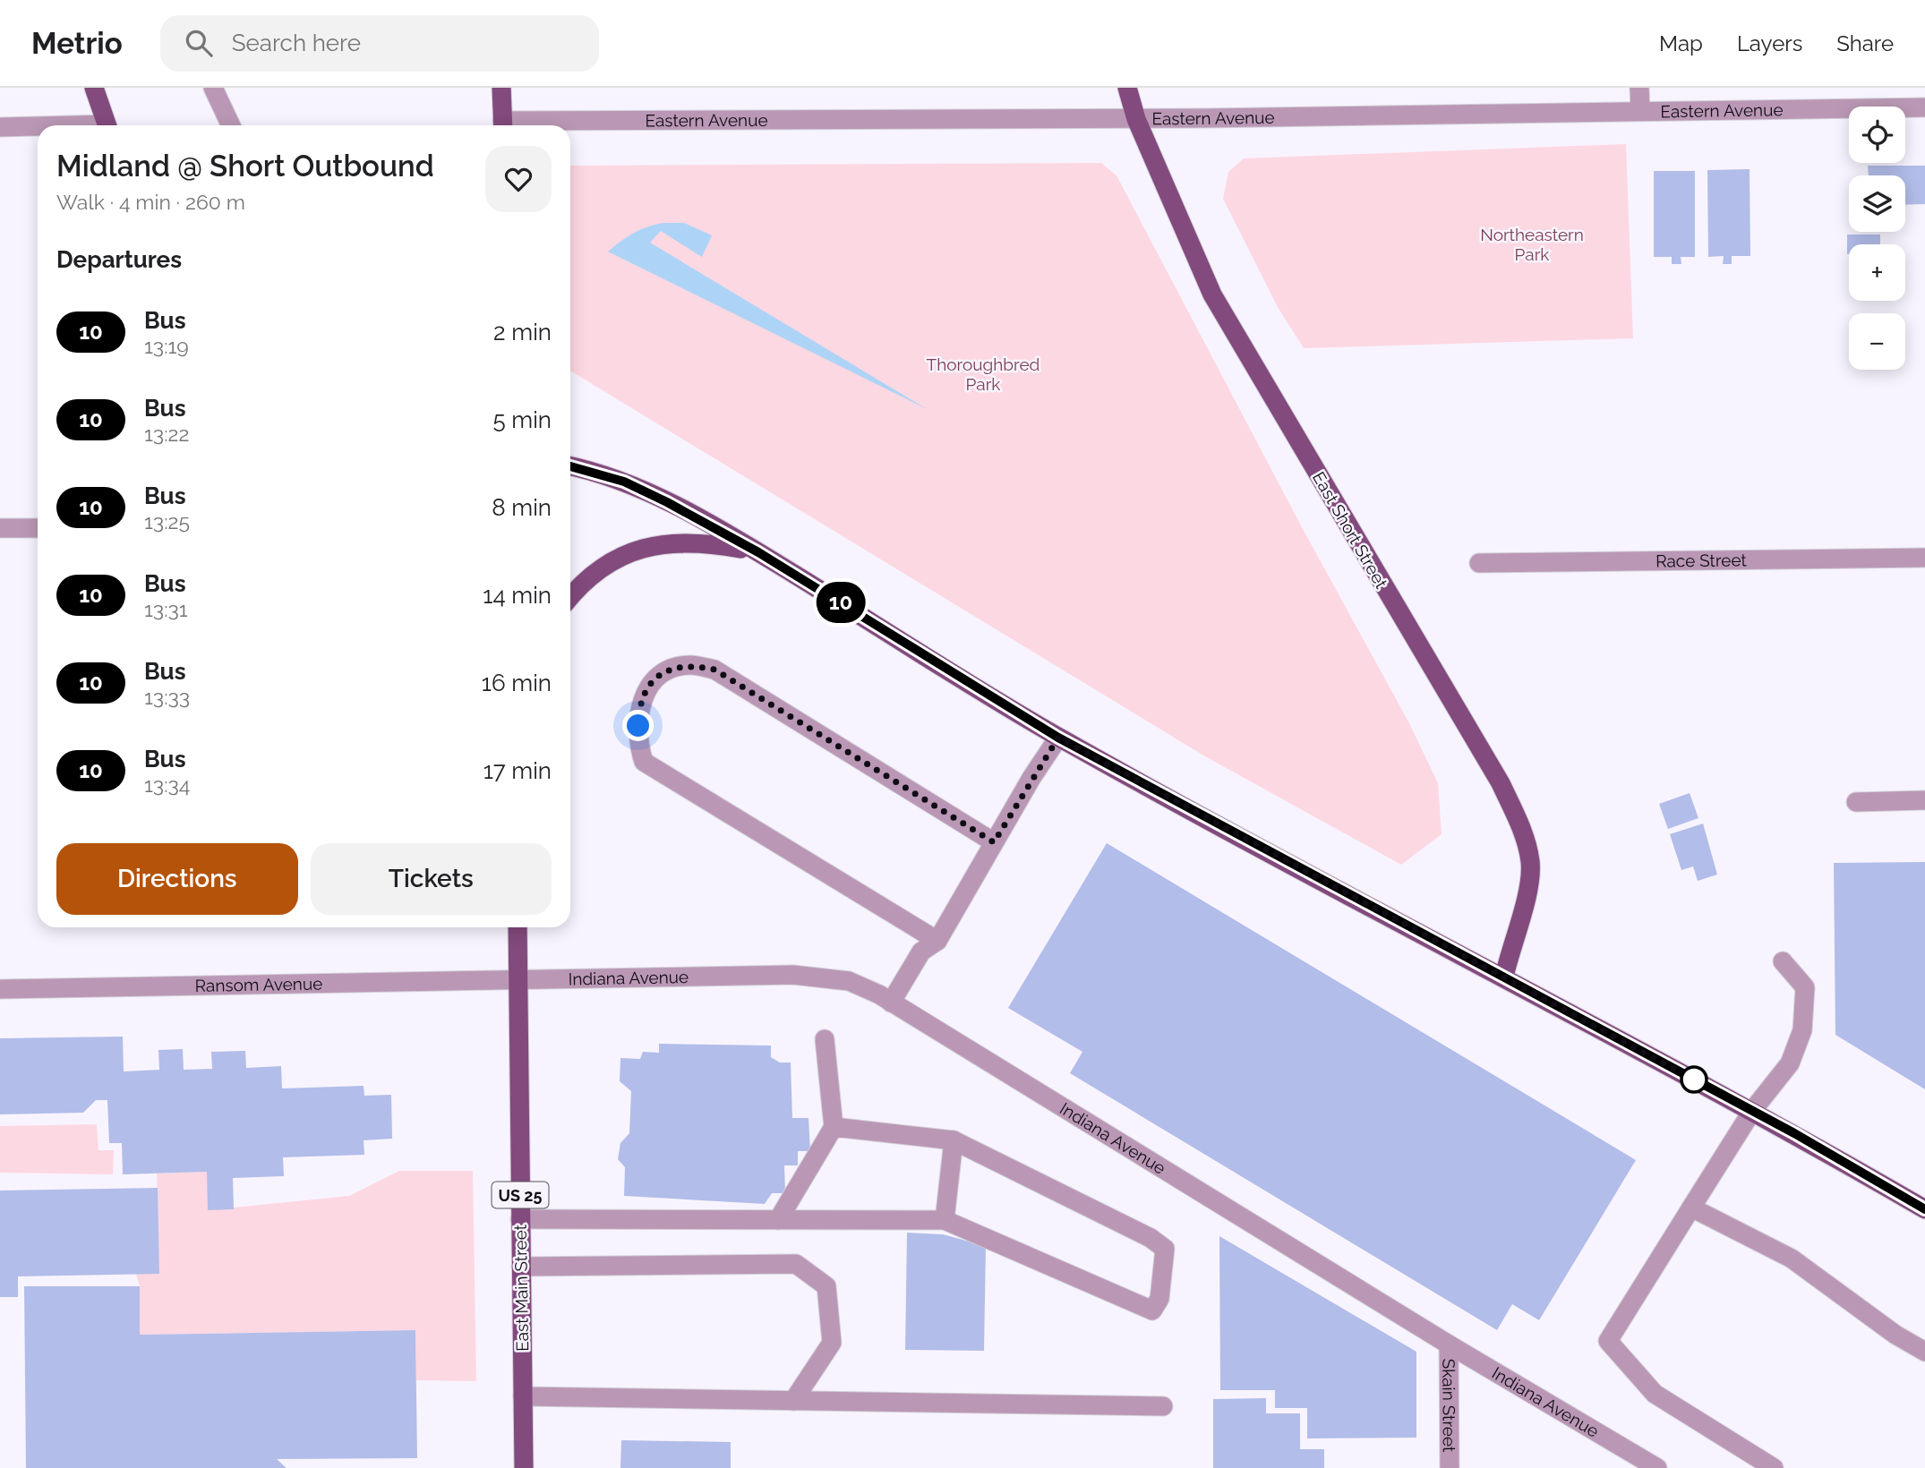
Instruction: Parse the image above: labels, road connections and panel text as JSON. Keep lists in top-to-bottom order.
{
  "streets": {
    "main road": ["East Short Street", "US 25", "East Main Street"],
    "street": [
      "Eastern Avenue",
      "Race Street",
      "Indiana Avenue",
      "Ransom Avenue",
      "Skain Street"
    ]
  },
  "crossings": [
    ["Eastern Avenue", "East Short Street"],
    ["Indiana Avenue", "Ransom Avenue"],
    ["Indiana Avenue", "East Main Street"],
    ["Indiana Avenue", "Skain Street"],
    ["Ransom Avenue", "East Main Street"]
  ],
  "parks": ["Northeastern Park", "Thoroughbred Park"],
  "lines": ["bus line 10"],
  "page": {
    "header": "Metrio",
    "search": "Search here",
    "nav": ["Map", "Layers", "Share"],
    "on_map": "10",
    "map_buttons": ["+", "−"],
    "heading": [
      ["Midland @ Short Outbound", "Walk · 4 min · 260 m"],
      "Departures"
    ],
    "list": [
      {
        "mark": "10",
        "name": "Bus",
        "note": "13:19",
        "value": "2 min"
      },
      {
        "mark": "10",
        "name": "Bus",
        "note": "13:22",
        "value": "5 min"
      },
      {
        "mark": "10",
        "name": "Bus",
        "note": "13:25",
        "value": "8 min"
      },
      {
        "mark": "10",
        "name": "Bus",
        "note": "13:31",
        "value": "14 min"
      },
      {
        "mark": "10",
        "name": "Bus",
        "note": "13:33",
        "value": "16 min"
      },
      {
        "mark": "10",
        "name": "Bus",
        "note": "13:34",
        "value": "17 min"
      }
    ],
    "buttons": ["Directions", "Tickets"]
  }
}
